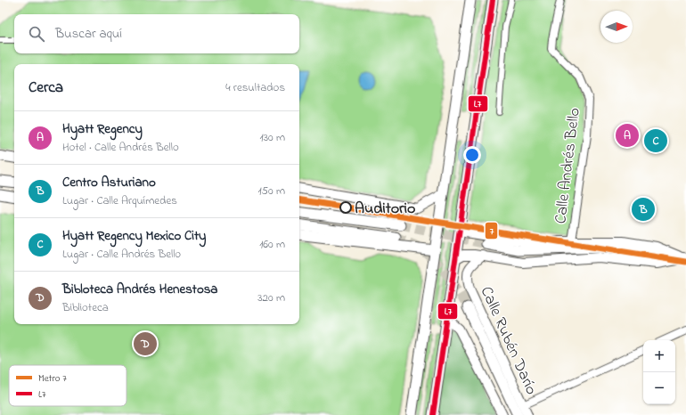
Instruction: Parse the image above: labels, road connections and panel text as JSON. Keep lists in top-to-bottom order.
{
  "streets": {
    "street": ["Calle Andrés Bello", "Calle Rubén Darío"]
  },
  "places": ["Auditorio"],
  "lines": ["transit line L7", "metro line 7"],
  "legend": ["Metro 7", "L7"],
  "north": "right",
  "page": {
    "search": "Buscar aquí",
    "heading": ["Cerca", "4 resultados"],
    "list": [
      {
        "mark": "A",
        "name": "Hyatt Regency",
        "note": "Hotel · Calle Andrés Bello",
        "value": "130 m"
      },
      {
        "mark": "B",
        "name": "Centro Asturiano",
        "note": "Lugar · Calle Arquímedes",
        "value": "150 m"
      },
      {
        "mark": "C",
        "name": "Hyatt Regency Mexico City",
        "note": "Lugar · Calle Andrés Bello",
        "value": "160 m"
      },
      {
        "mark": "D",
        "name": "Bibloteca Andrés Henestosa",
        "note": "Biblioteca",
        "value": "320 m"
      }
    ],
    "pins": [
      "A",
      "C",
      "B",
      "D"
    ],
    "map_buttons": ["+", "−"]
  }
}
